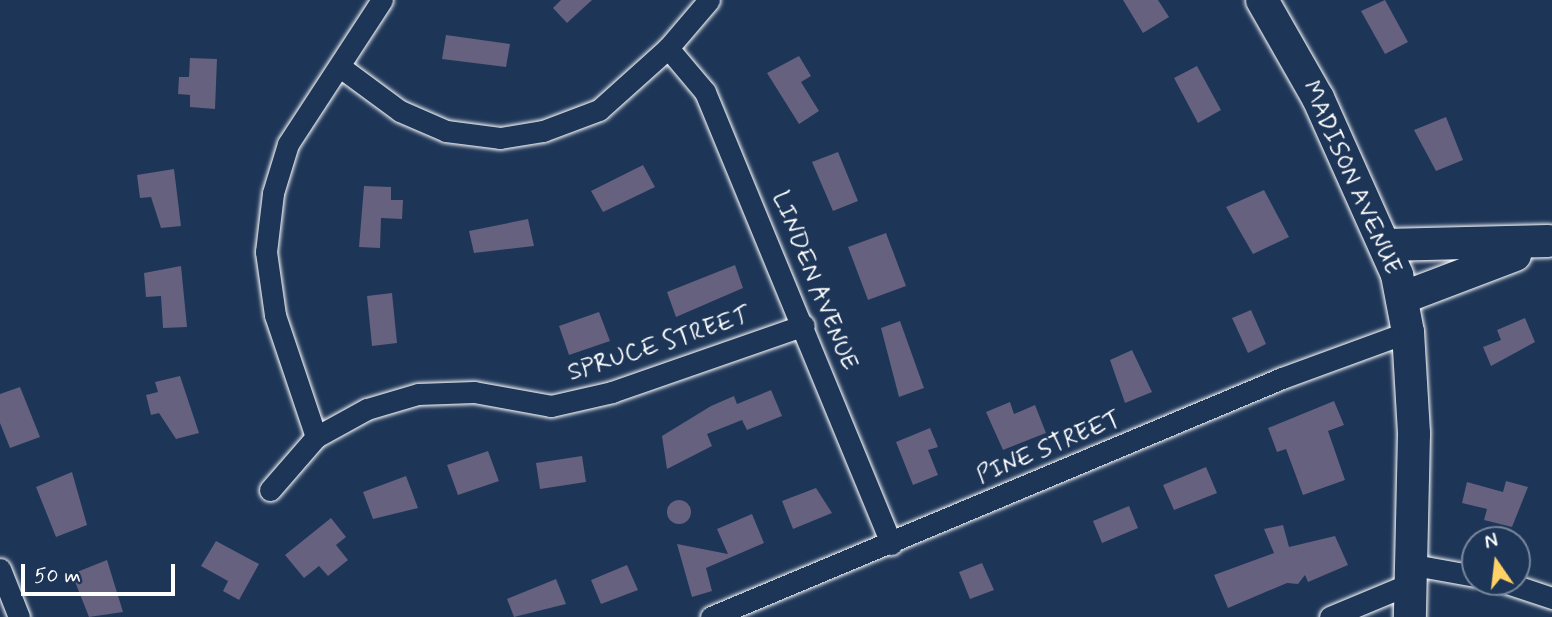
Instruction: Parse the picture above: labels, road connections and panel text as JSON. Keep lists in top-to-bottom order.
{
  "streets": {
    "street": [
      "MADISON AVENUE",
      "LINDEN AVENUE",
      "SPRUCE STREET",
      "PINE STREET"
    ]
  },
  "crossings": [
    ["MADISON AVENUE", "PINE STREET"],
    ["LINDEN AVENUE", "SPRUCE STREET"],
    ["LINDEN AVENUE", "PINE STREET"]
  ],
  "scale_bar": "50 m",
  "north": "top"
}
